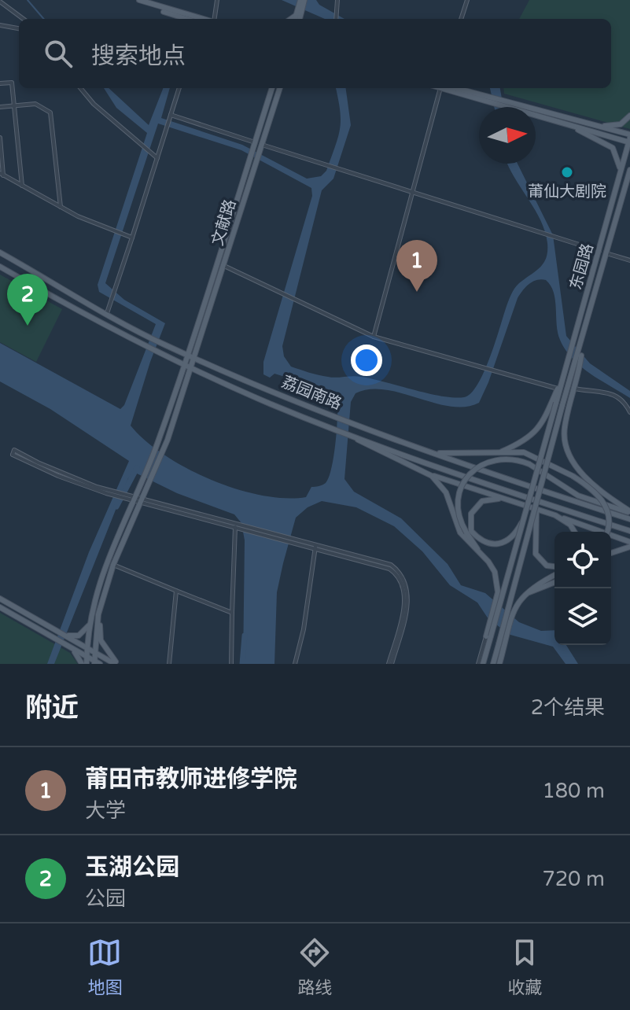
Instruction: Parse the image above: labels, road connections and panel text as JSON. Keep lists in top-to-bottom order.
{
  "streets": {
    "main road": ["文献路", "东园路", "荔园南路"]
  },
  "crossings": [
    ["文献路", "荔园南路"]
  ],
  "places": ["莆仙大剧院"],
  "north": "right",
  "page": {
    "search": "搜索地点",
    "pins": ["1", "2"],
    "heading": ["附近", "2个结果"],
    "list": [
      {
        "mark": "1",
        "name": "莆田市教师进修学院",
        "note": "大学",
        "value": "180 m"
      },
      {
        "mark": "2",
        "name": "玉湖公园",
        "note": "公园",
        "value": "720 m"
      }
    ],
    "nav": ["地图", "路线", "收藏"]
  }
}
